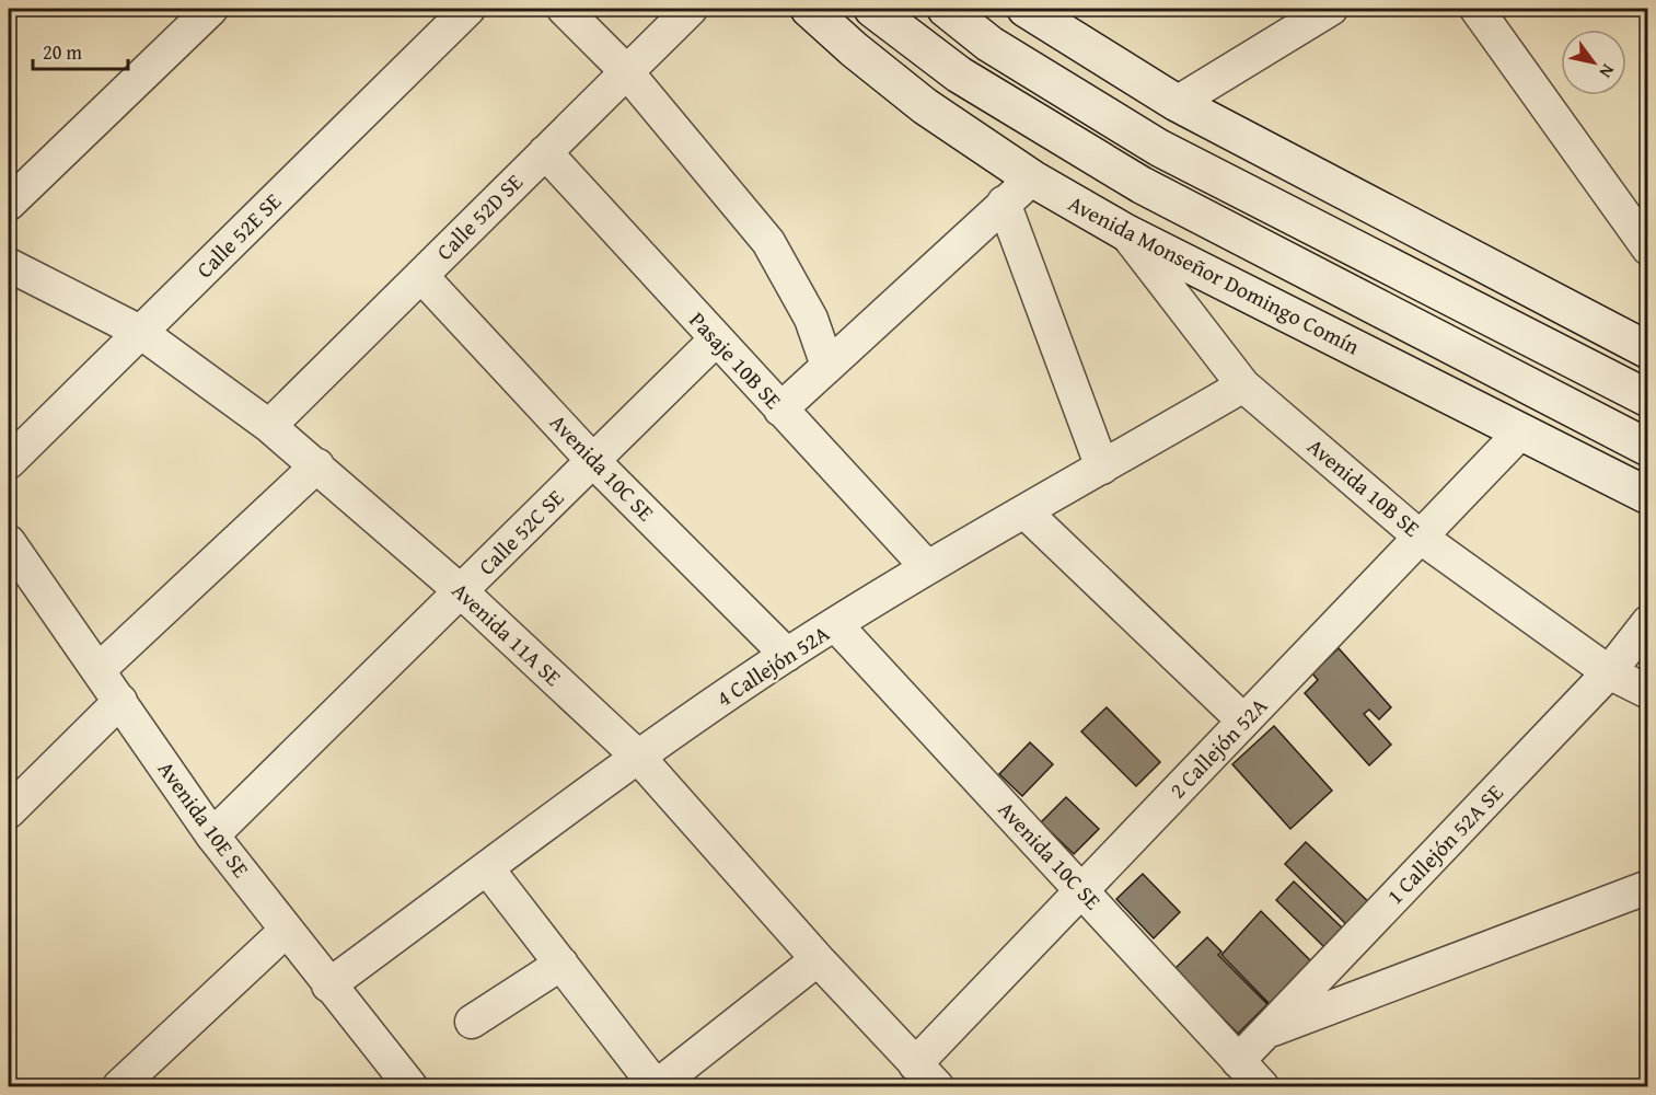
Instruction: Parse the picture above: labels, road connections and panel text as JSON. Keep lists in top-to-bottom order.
{
  "streets": {
    "main road": ["Avenida Monseñor Domingo Comín"],
    "street": [
      "Calle 52D SE",
      "Calle 52E SE",
      "Pasaje 10B SE",
      "Avenida 10C SE",
      "Avenida 10B SE",
      "Calle 52C SE",
      "Avenida 11A SE",
      "4 Callejón 52A",
      "2 Callejón 52A",
      "Avenida 10E SE",
      "1 Callejón 52A SE"
    ]
  },
  "crossings": [
    ["Calle 52D SE", "Pasaje 10B SE"],
    ["Calle 52D SE", "Avenida 10C SE"],
    ["Calle 52D SE", "Avenida 11A SE"],
    ["Calle 52E SE", "Avenida 11A SE"],
    ["Avenida Monseñor Domingo Comín", "Avenida 10B SE"],
    ["Avenida Monseñor Domingo Comín", "2 Callejón 52A"],
    ["Pasaje 10B SE", "Calle 52C SE"],
    ["Pasaje 10B SE", "4 Callejón 52A"],
    ["Avenida 10C SE", "Calle 52C SE"],
    ["Avenida 10C SE", "4 Callejón 52A"],
    ["Avenida 10C SE", "2 Callejón 52A"],
    ["Avenida 10C SE", "1 Callejón 52A SE"],
    ["Avenida 10B SE", "4 Callejón 52A"],
    ["Avenida 10B SE", "2 Callejón 52A"],
    ["Avenida 10B SE", "1 Callejón 52A SE"],
    ["Calle 52C SE", "Avenida 11A SE"],
    ["Calle 52C SE", "Avenida 10E SE"],
    ["Avenida 11A SE", "4 Callejón 52A"],
    ["Avenida 11A SE", "2 Callejón 52A"],
    ["4 Callejón 52A", "Avenida 10E SE"]
  ],
  "scale_bar": "20 m",
  "north": "bottom right"
}
